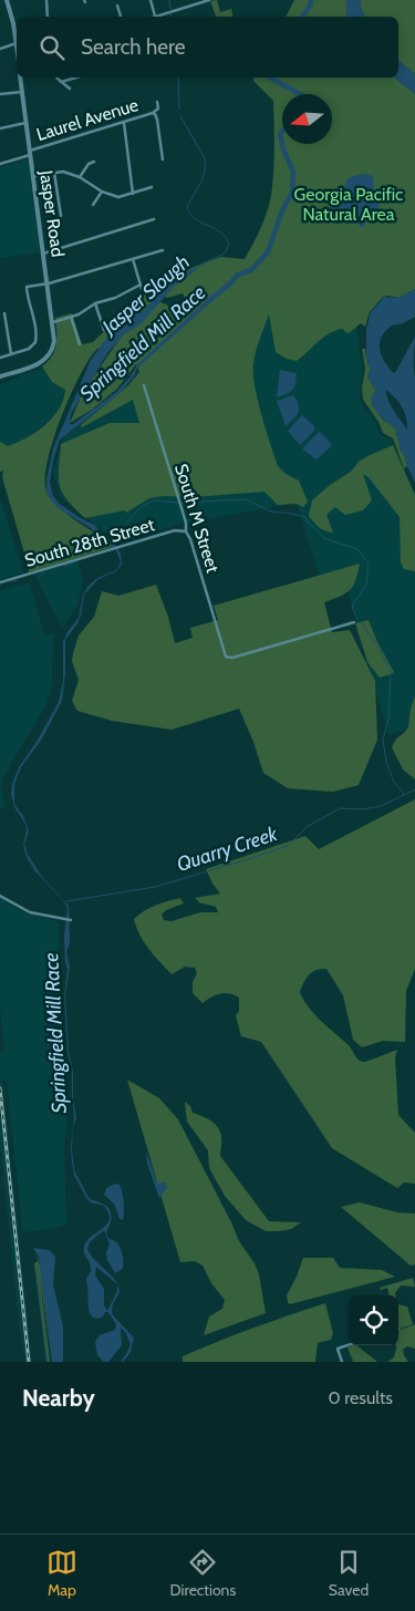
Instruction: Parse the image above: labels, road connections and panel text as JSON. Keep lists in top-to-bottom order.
{
  "streets": {
    "street": [
      "Laurel Avenue",
      "Jasper Road",
      "South M Street",
      "South 28th Street"
    ]
  },
  "crossings": [
    ["Laurel Avenue", "Jasper Road"],
    ["South M Street", "South 28th Street"]
  ],
  "water": ["Jasper Slough", "Springfield Mill Race", "Quarry Creek"],
  "parks": ["Georgia Pacific Natural Area"],
  "north": "left",
  "page": {
    "search": "Search here",
    "heading": ["Nearby", "0 results"],
    "nav": ["Map", "Directions", "Saved"]
  }
}
